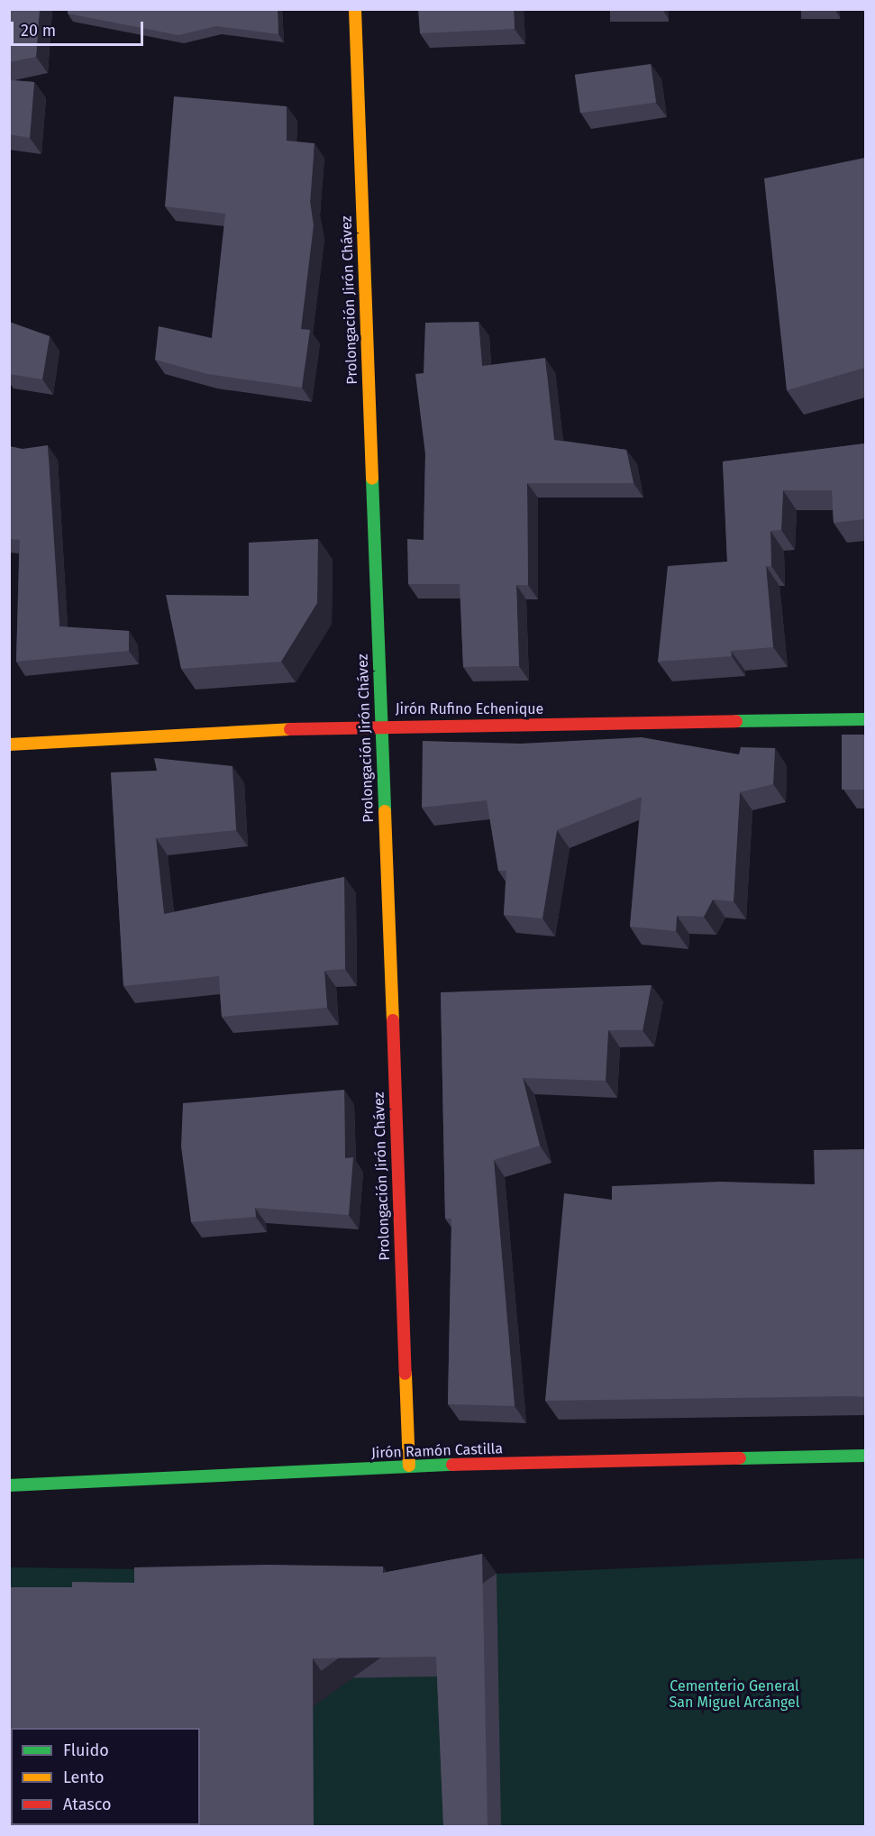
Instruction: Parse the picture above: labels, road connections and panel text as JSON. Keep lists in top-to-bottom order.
{
  "streets": {
    "street": ["Prolongación Jirón Chávez", "Jirón Rufino Echenique", "Jirón Ramón Castilla"]
  },
  "crossings": [
    ["Prolongación Jirón Chávez", "Jirón Rufino Echenique"],
    ["Prolongación Jirón Chávez", "Jirón Ramón Castilla"]
  ],
  "parks": ["Cementerio General San Miguel Arcángel"],
  "legend": ["Fluido", "Lento", "Atasco"],
  "scale_bar": "20 m"
}
